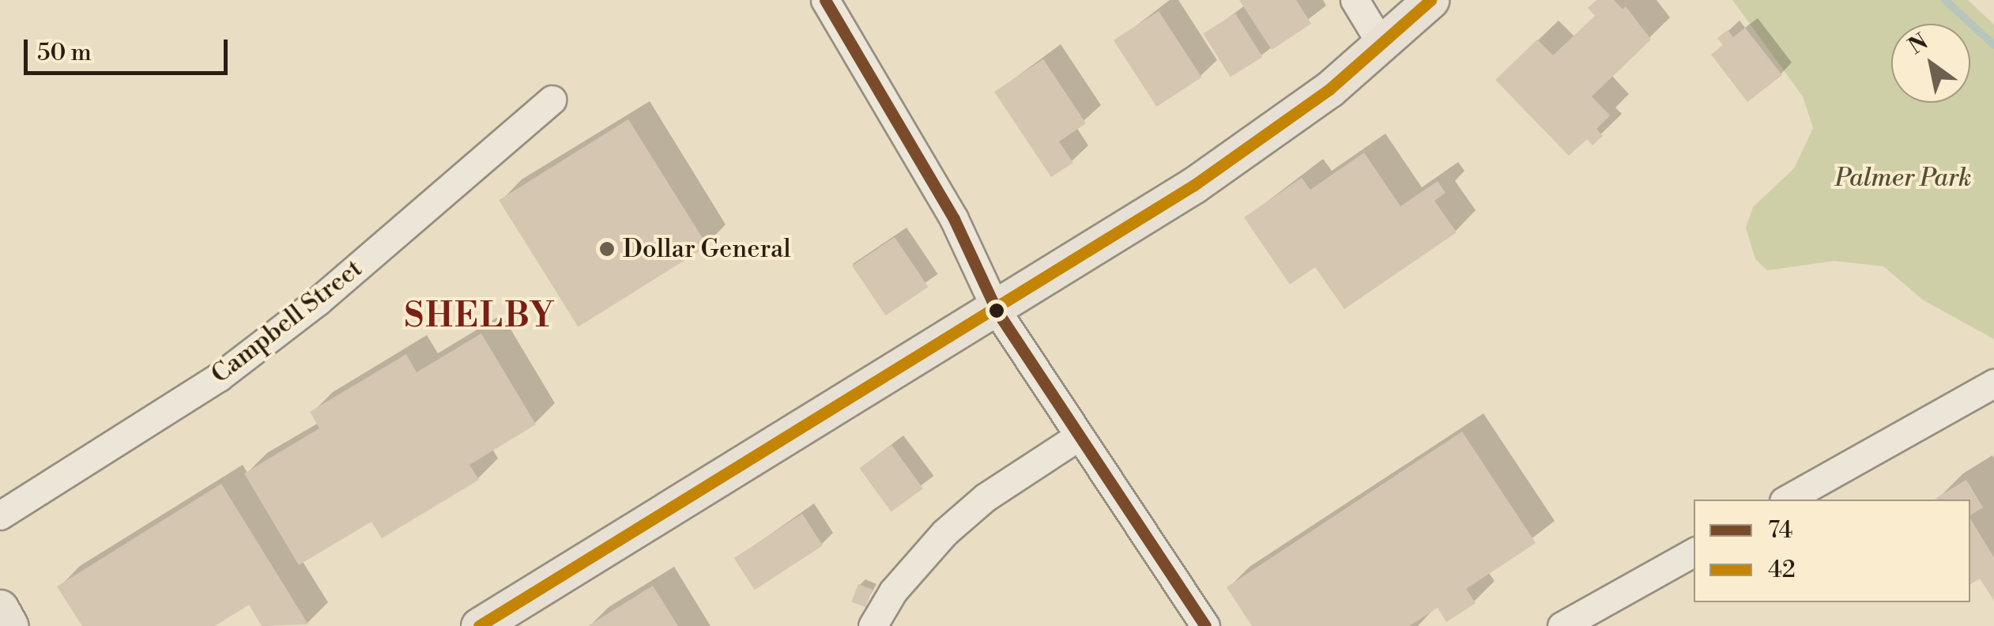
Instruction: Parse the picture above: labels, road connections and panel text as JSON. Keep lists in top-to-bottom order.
{
  "streets": {
    "street": ["Campbell Street"]
  },
  "districts": ["SHELBY"],
  "parks": ["Palmer Park"],
  "places": ["Dollar General"],
  "lines": ["transit line 74", "transit line 42"],
  "legend": ["74", "42"],
  "scale_bar": "50 m",
  "north": "top left"
}
